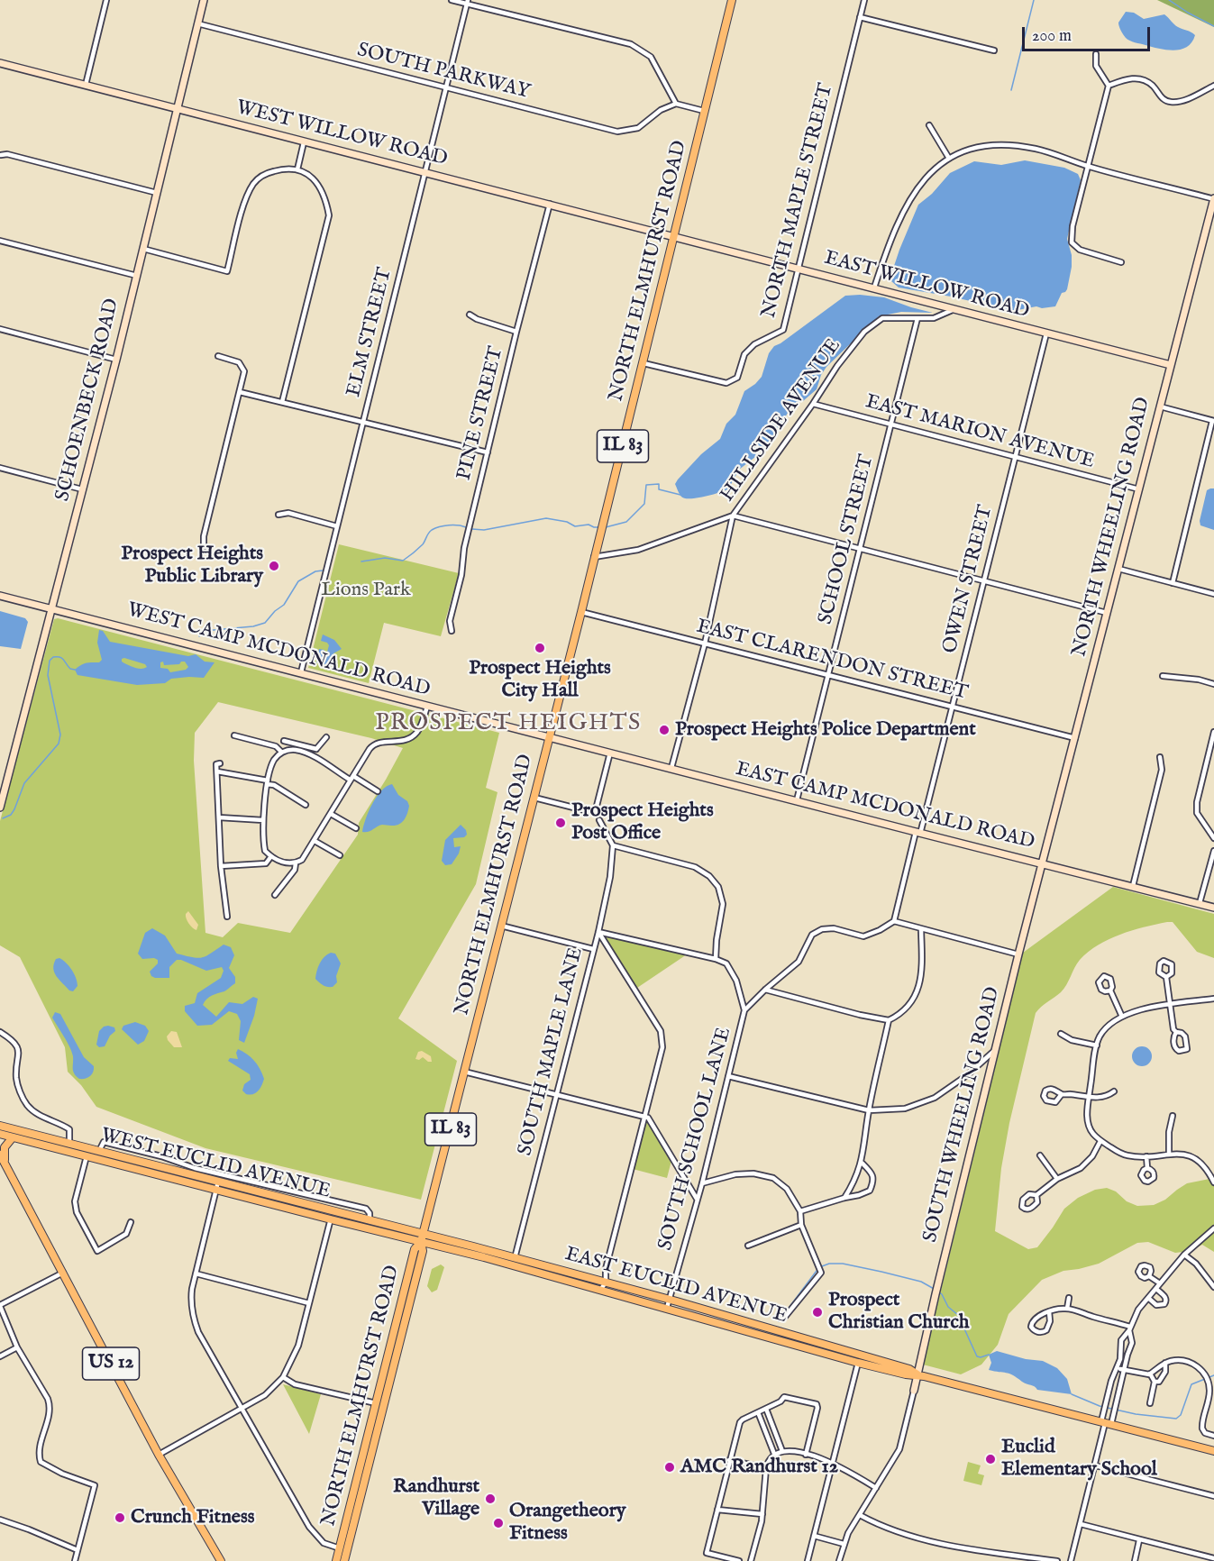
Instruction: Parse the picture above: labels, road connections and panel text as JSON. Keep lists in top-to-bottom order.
{
  "streets": {
    "main road": [
      "WEST WILLOW ROAD",
      "NORTH ELMHURST ROAD",
      "EAST WILLOW ROAD",
      "SCHOENBECK ROAD",
      "IL 83",
      "NORTH WHEELING ROAD",
      "WEST CAMP MCDONALD ROAD",
      "EAST CAMP MCDONALD ROAD",
      "SOUTH WHEELING ROAD",
      "WEST EUCLID AVENUE",
      "EAST EUCLID AVENUE",
      "US 12"
    ],
    "street": [
      "SOUTH PARKWAY",
      "NORTH MAPLE STREET",
      "ELM STREET",
      "PINE STREET",
      "HILLSIDE AVENUE",
      "EAST MARION AVENUE",
      "SCHOOL STREET",
      "OWEN STREET",
      "EAST CLARENDON STREET",
      "SOUTH MAPLE LANE",
      "SOUTH SCHOOL LANE"
    ]
  },
  "crossings": [
    ["SOUTH PARKWAY", "ELM STREET"],
    ["SOUTH PARKWAY", "SCHOENBECK ROAD"],
    ["WEST WILLOW ROAD", "NORTH ELMHURST ROAD"],
    ["WEST WILLOW ROAD", "EAST WILLOW ROAD"],
    ["WEST WILLOW ROAD", "ELM STREET"],
    ["WEST WILLOW ROAD", "SCHOENBECK ROAD"],
    ["WEST WILLOW ROAD", "PINE STREET"],
    ["NORTH MAPLE STREET", "NORTH ELMHURST ROAD"],
    ["NORTH MAPLE STREET", "EAST WILLOW ROAD"],
    ["NORTH ELMHURST ROAD", "EAST WILLOW ROAD"],
    ["NORTH ELMHURST ROAD", "HILLSIDE AVENUE"],
    ["NORTH ELMHURST ROAD", "WEST CAMP MCDONALD ROAD"],
    ["NORTH ELMHURST ROAD", "EAST CLARENDON STREET"],
    ["NORTH ELMHURST ROAD", "EAST CAMP MCDONALD ROAD"],
    ["NORTH ELMHURST ROAD", "WEST EUCLID AVENUE"],
    ["NORTH ELMHURST ROAD", "EAST EUCLID AVENUE"],
    ["EAST WILLOW ROAD", "HILLSIDE AVENUE"],
    ["EAST WILLOW ROAD", "NORTH WHEELING ROAD"],
    ["EAST WILLOW ROAD", "OWEN STREET"],
    ["ELM STREET", "WEST CAMP MCDONALD ROAD"],
    ["SCHOENBECK ROAD", "WEST CAMP MCDONALD ROAD"],
    ["HILLSIDE AVENUE", "EAST MARION AVENUE"],
    ["HILLSIDE AVENUE", "SCHOOL STREET"],
    ["EAST MARION AVENUE", "NORTH WHEELING ROAD"],
    ["EAST MARION AVENUE", "SCHOOL STREET"],
    ["EAST MARION AVENUE", "OWEN STREET"],
    ["NORTH WHEELING ROAD", "EAST CLARENDON STREET"],
    ["NORTH WHEELING ROAD", "EAST CAMP MCDONALD ROAD"],
    ["NORTH WHEELING ROAD", "SOUTH WHEELING ROAD"],
    ["SCHOOL STREET", "EAST CLARENDON STREET"],
    ["SCHOOL STREET", "EAST CAMP MCDONALD ROAD"],
    ["OWEN STREET", "EAST CLARENDON STREET"],
    ["OWEN STREET", "EAST CAMP MCDONALD ROAD"],
    ["WEST CAMP MCDONALD ROAD", "EAST CAMP MCDONALD ROAD"],
    ["EAST CAMP MCDONALD ROAD", "SOUTH WHEELING ROAD"],
    ["SOUTH MAPLE LANE", "EAST EUCLID AVENUE"],
    ["SOUTH WHEELING ROAD", "EAST EUCLID AVENUE"],
    ["SOUTH SCHOOL LANE", "EAST EUCLID AVENUE"],
    ["WEST EUCLID AVENUE", "EAST EUCLID AVENUE"]
  ],
  "districts": ["PROSPECT HEIGHTS"],
  "parks": ["Lions Park"],
  "places": [
    "Prospect Heights Public Library",
    "Prospect Heights City Hall",
    "Prospect Heights Police Department",
    "Prospect Heights Post Office",
    "Prospect Christian Church",
    "Euclid Elementary School",
    "AMC Randhurst 12",
    "Randhurst Village",
    "Crunch Fitness",
    "Orangetheory Fitness"
  ],
  "scale_bar": "200 m"
}
